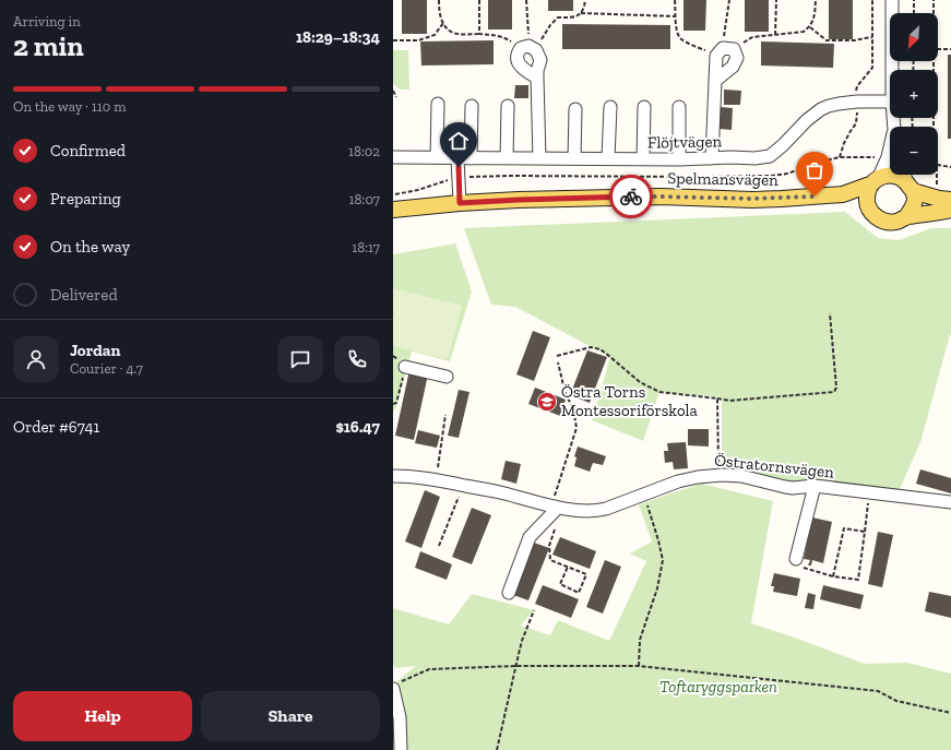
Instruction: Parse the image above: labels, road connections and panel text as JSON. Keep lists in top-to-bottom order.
{
  "streets": {
    "main road": ["Spelmansvägen"],
    "street": ["Flöjtvägen", "Östratornsvägen"]
  },
  "parks": ["Toftaryggsparken"],
  "places": {
    "school or university": ["Östra Torns Montessoriförskola"]
  },
  "north": "bottom left",
  "page": {
    "heading": ["2 min", "Arriving in", "18:29–18:34"],
    "panel": [
      "Jordan",
      "Courier · 4.7",
      "Order #6741",
      "$16.47"
    ],
    "map_buttons": ["+", "−"],
    "bar": "On the way · 110 m",
    "list": [
      ["Confirmed", "18:02"],
      ["Preparing", "18:07"],
      ["On the way", "18:17"],
      "Delivered"
    ],
    "buttons": ["Help", "Share"]
  }
}
